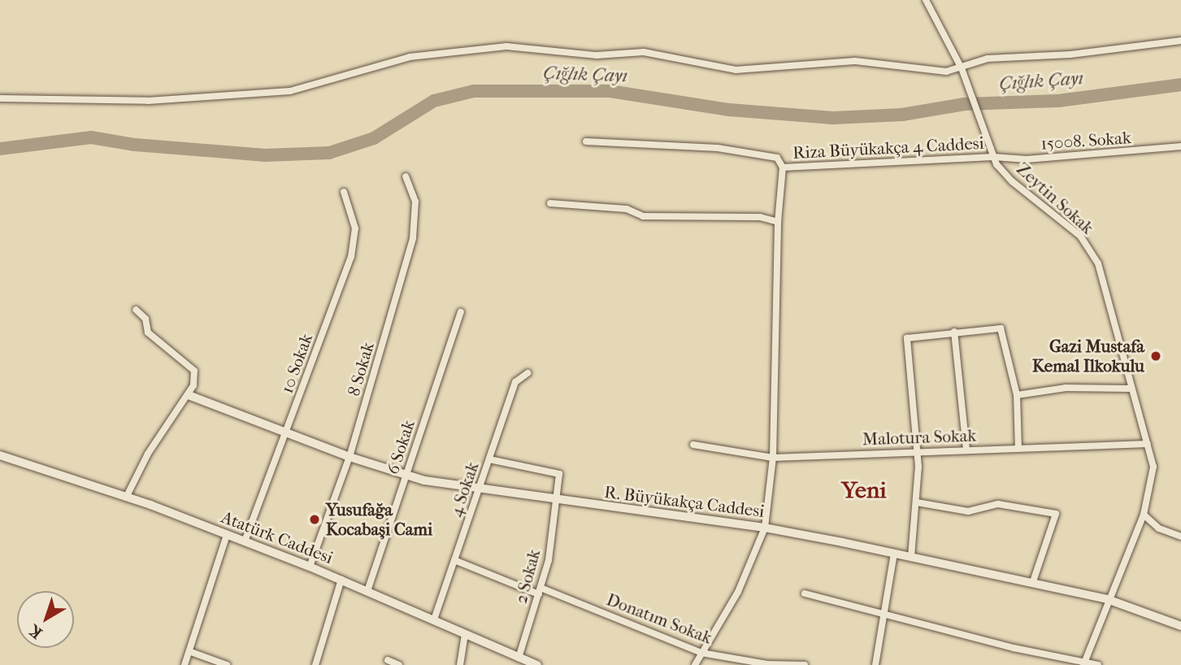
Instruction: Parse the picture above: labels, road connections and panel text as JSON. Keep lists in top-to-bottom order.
{
  "streets": {
    "street": [
      "15008. Sokak",
      "Riza Büyükakça 4 Caddesi",
      "Zeytin Sokak",
      "10 Sokak",
      "8 Sokak",
      "Malotura Sokak",
      "6 Sokak",
      "4 Sokak",
      "R. Büyükakça Caddesi",
      "Atatürk Caddesi",
      "2 Sokak",
      "Donatım Sokak"
    ]
  },
  "crossings": [
    ["15008. Sokak", "Riza Büyükakça 4 Caddesi"],
    ["15008. Sokak", "Zeytin Sokak"],
    ["Riza Büyükakça 4 Caddesi", "Zeytin Sokak"],
    ["Zeytin Sokak", "Malotura Sokak"],
    ["Zeytin Sokak", "R. Büyükakça Caddesi"],
    ["10 Sokak", "R. Büyükakça Caddesi"],
    ["10 Sokak", "Atatürk Caddesi"],
    ["8 Sokak", "R. Büyükakça Caddesi"],
    ["8 Sokak", "Atatürk Caddesi"],
    ["6 Sokak", "R. Büyükakça Caddesi"],
    ["6 Sokak", "Atatürk Caddesi"],
    ["4 Sokak", "R. Büyükakça Caddesi"],
    ["4 Sokak", "Atatürk Caddesi"],
    ["4 Sokak", "2 Sokak"],
    ["4 Sokak", "Donatım Sokak"],
    ["R. Büyükakça Caddesi", "2 Sokak"],
    ["Atatürk Caddesi", "2 Sokak"],
    ["2 Sokak", "Donatım Sokak"]
  ],
  "districts": ["Yeni"],
  "water": ["Çığlık Çayı"],
  "places": ["Gazi Mustafa Kemal Ilkokulu", "Yusufağa Kocabaşi Cami"],
  "north": "bottom left"
}
